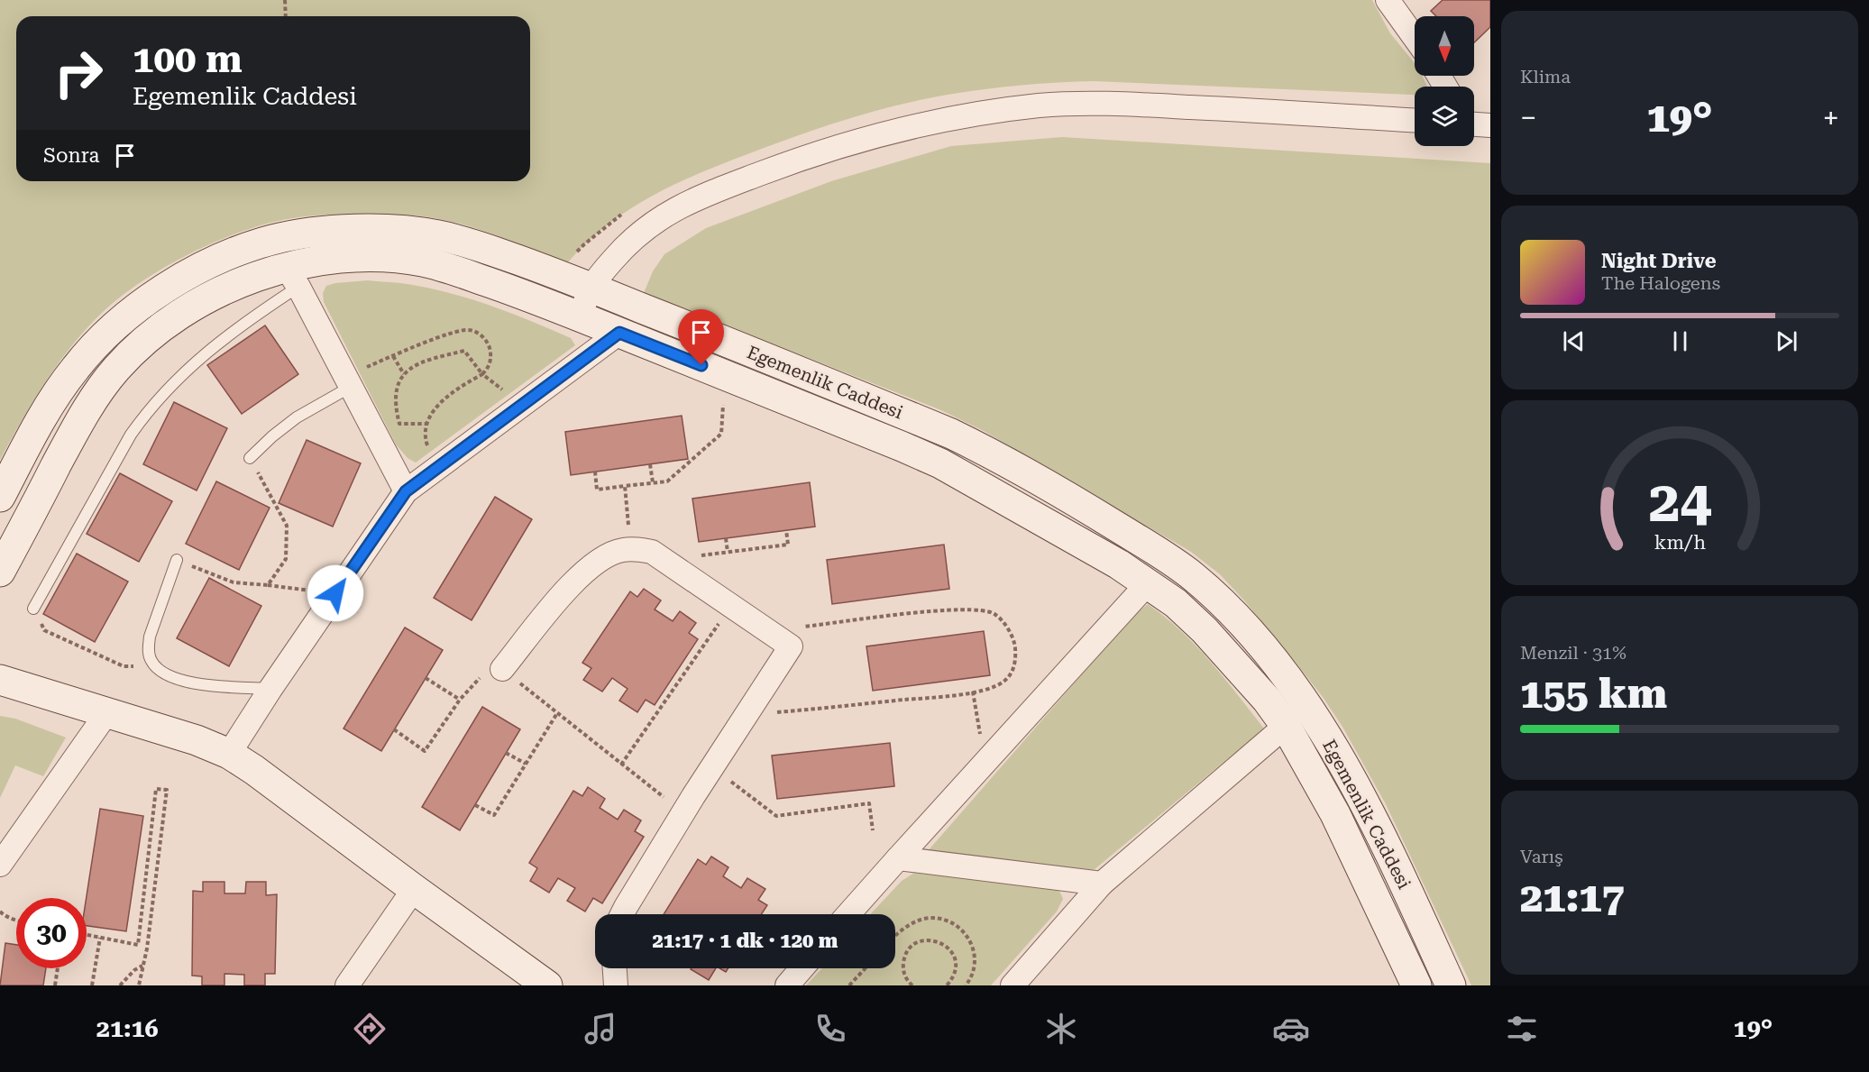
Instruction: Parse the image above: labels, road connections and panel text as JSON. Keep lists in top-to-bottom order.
{
  "streets": {
    "main road": ["Egemenlik Caddesi"]
  },
  "north": "bottom",
  "page": {
    "tile": [
      "Klima",
      ["Menzil · 31%", "155 km"],
      ["Varış", "21:17"]
    ],
    "turn": ["100 m", "Egemenlik Caddesi"],
    "heat": ["−", "19°", "+"],
    "then": "Sonra",
    "song": ["Night Drive", "The Halogens"],
    "limit": "30",
    "trip": "21:17 · 1 dk · 120 m",
    "tabs": ["21:16", "19°"],
    "gauge": ["24", "km/h"]
  }
}
